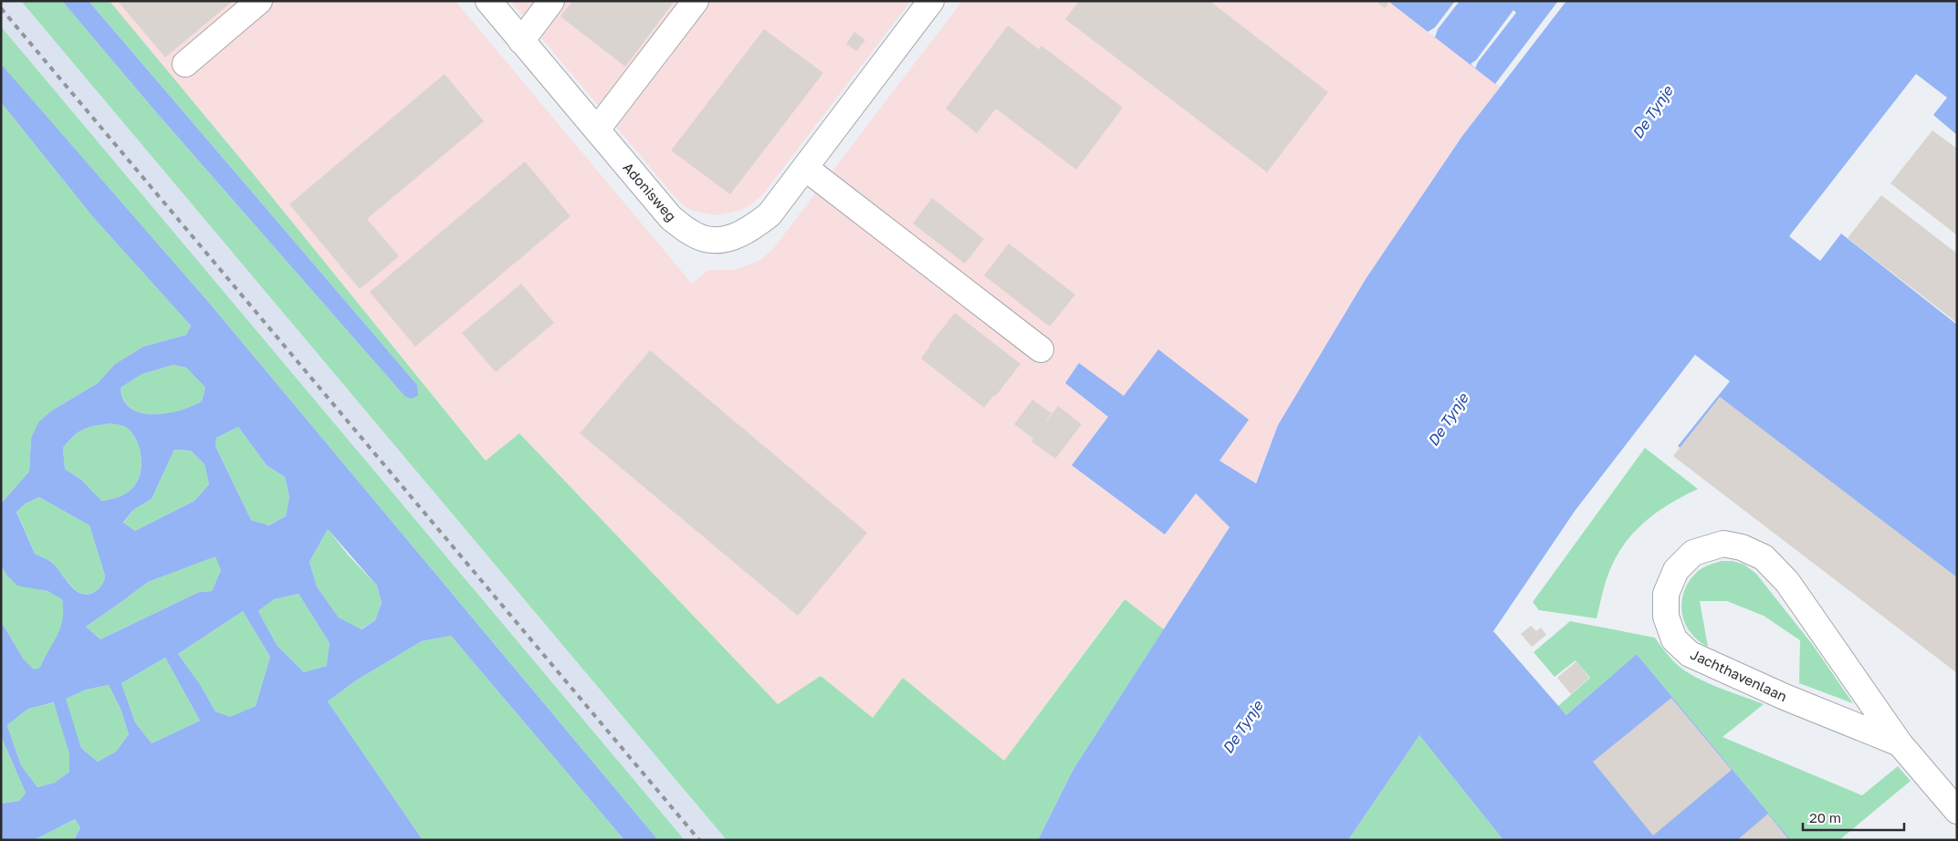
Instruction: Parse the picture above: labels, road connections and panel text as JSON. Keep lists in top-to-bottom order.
{
  "streets": {
    "street": ["Adonisweg", "Jachthavenlaan"]
  },
  "water": ["De Tynje"],
  "scale_bar": "20 m"
}
